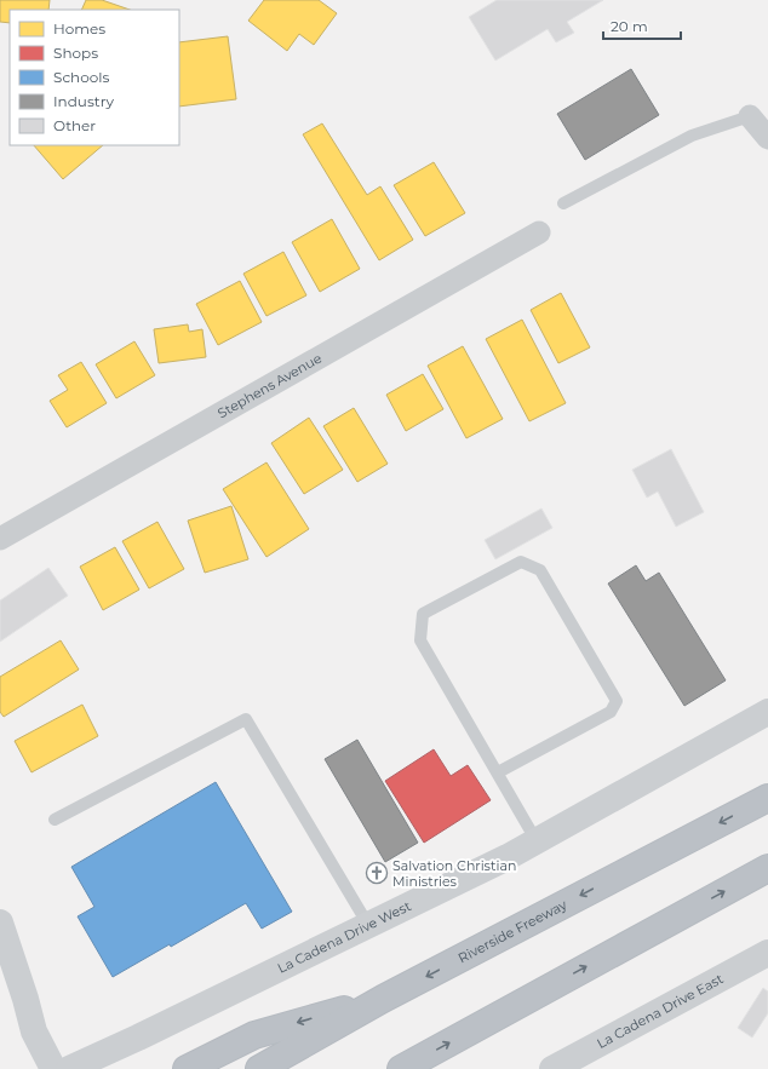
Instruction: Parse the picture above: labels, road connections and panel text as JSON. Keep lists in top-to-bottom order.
{
  "streets": {
    "highway": ["Riverside Freeway"],
    "main road": ["La Cadena Drive West", "La Cadena Drive East"],
    "street": ["Stephens Avenue"]
  },
  "places": {
    "church": ["Salvation Christian Ministries"]
  },
  "legend": [
    "Homes",
    "Shops",
    "Schools",
    "Industry",
    "Other"
  ],
  "scale_bar": "20 m"
}
